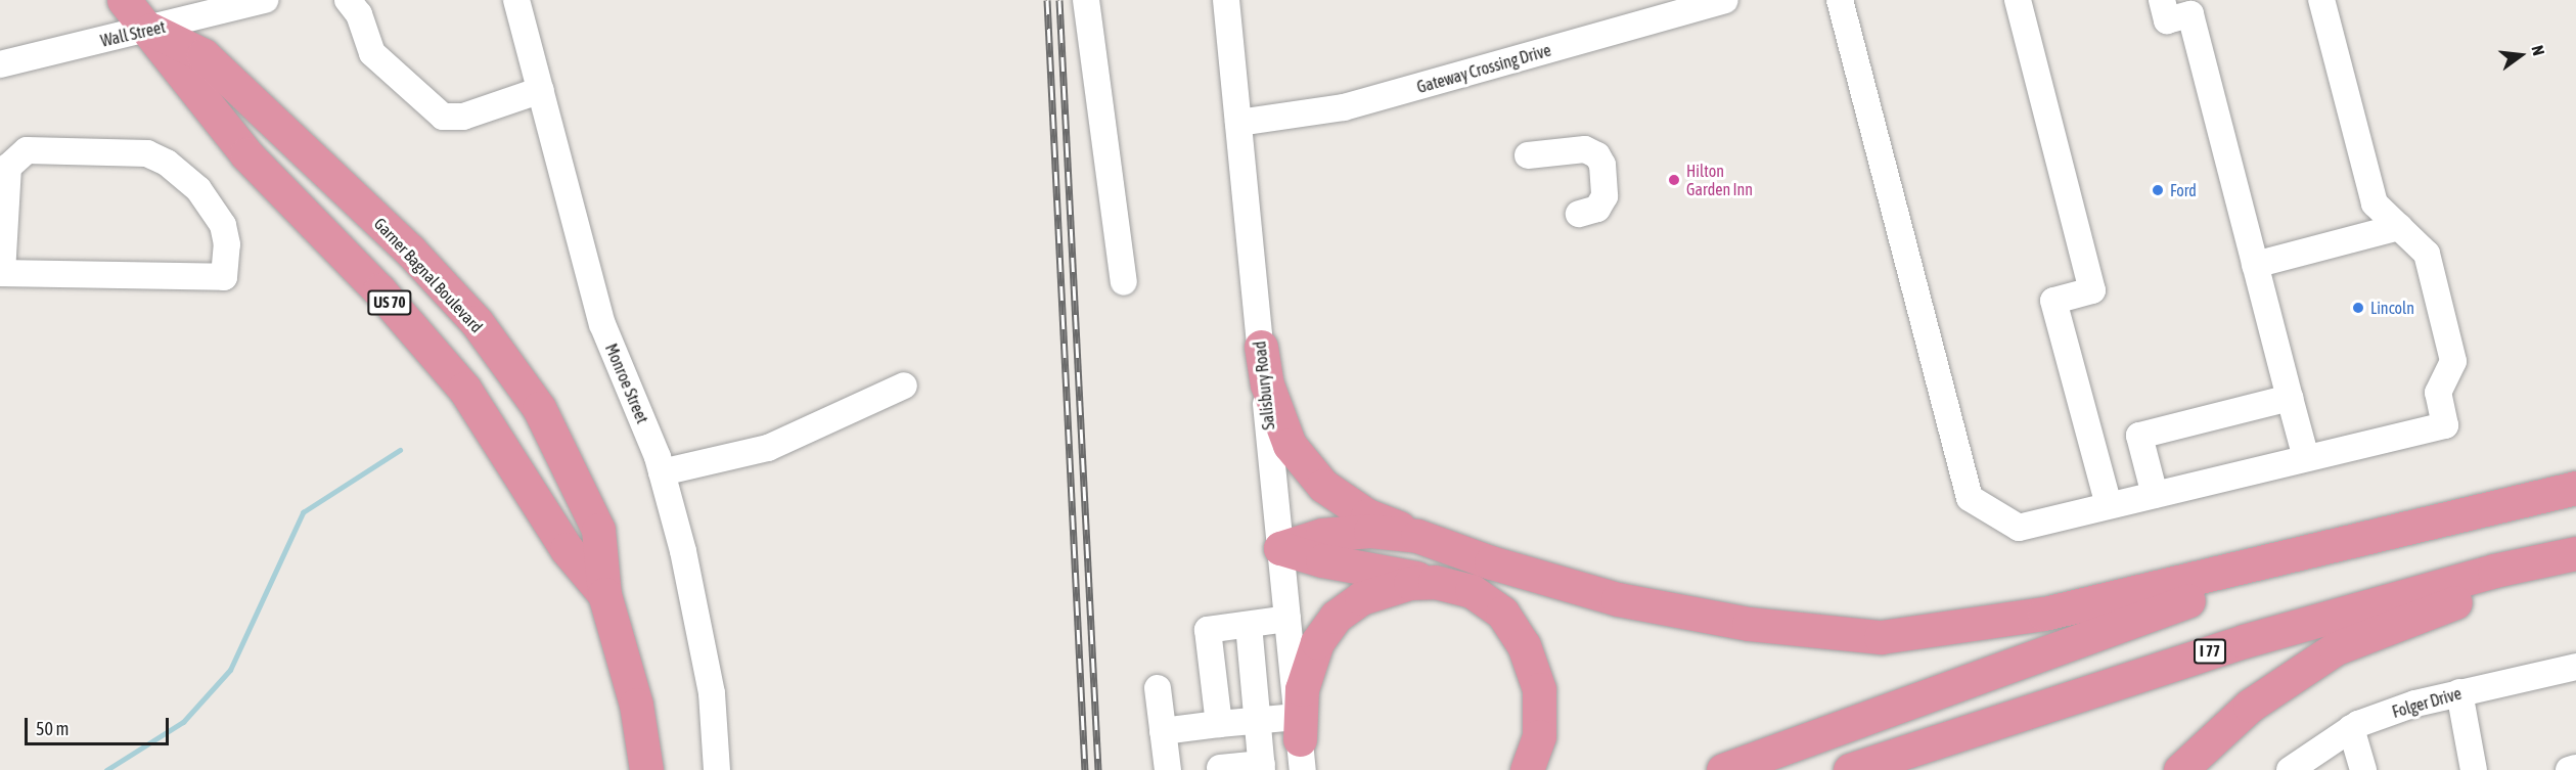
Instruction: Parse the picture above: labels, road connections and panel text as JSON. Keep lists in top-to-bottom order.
{
  "streets": {
    "highway": ["Garner Bagnal Boulevard", "US 70", "I 77"],
    "street": [
      "Wall Street",
      "Gateway Crossing Drive",
      "Monroe Street",
      "Salisbury Road",
      "Folger Drive"
    ]
  },
  "crossings": [
    ["Wall Street", "Garner Bagnal Boulevard"],
    ["Gateway Crossing Drive", "Salisbury Road"]
  ],
  "places": ["Hilton Garden Inn", "Ford", "Lincoln"],
  "scale_bar": "50 m",
  "north": "right"
}
